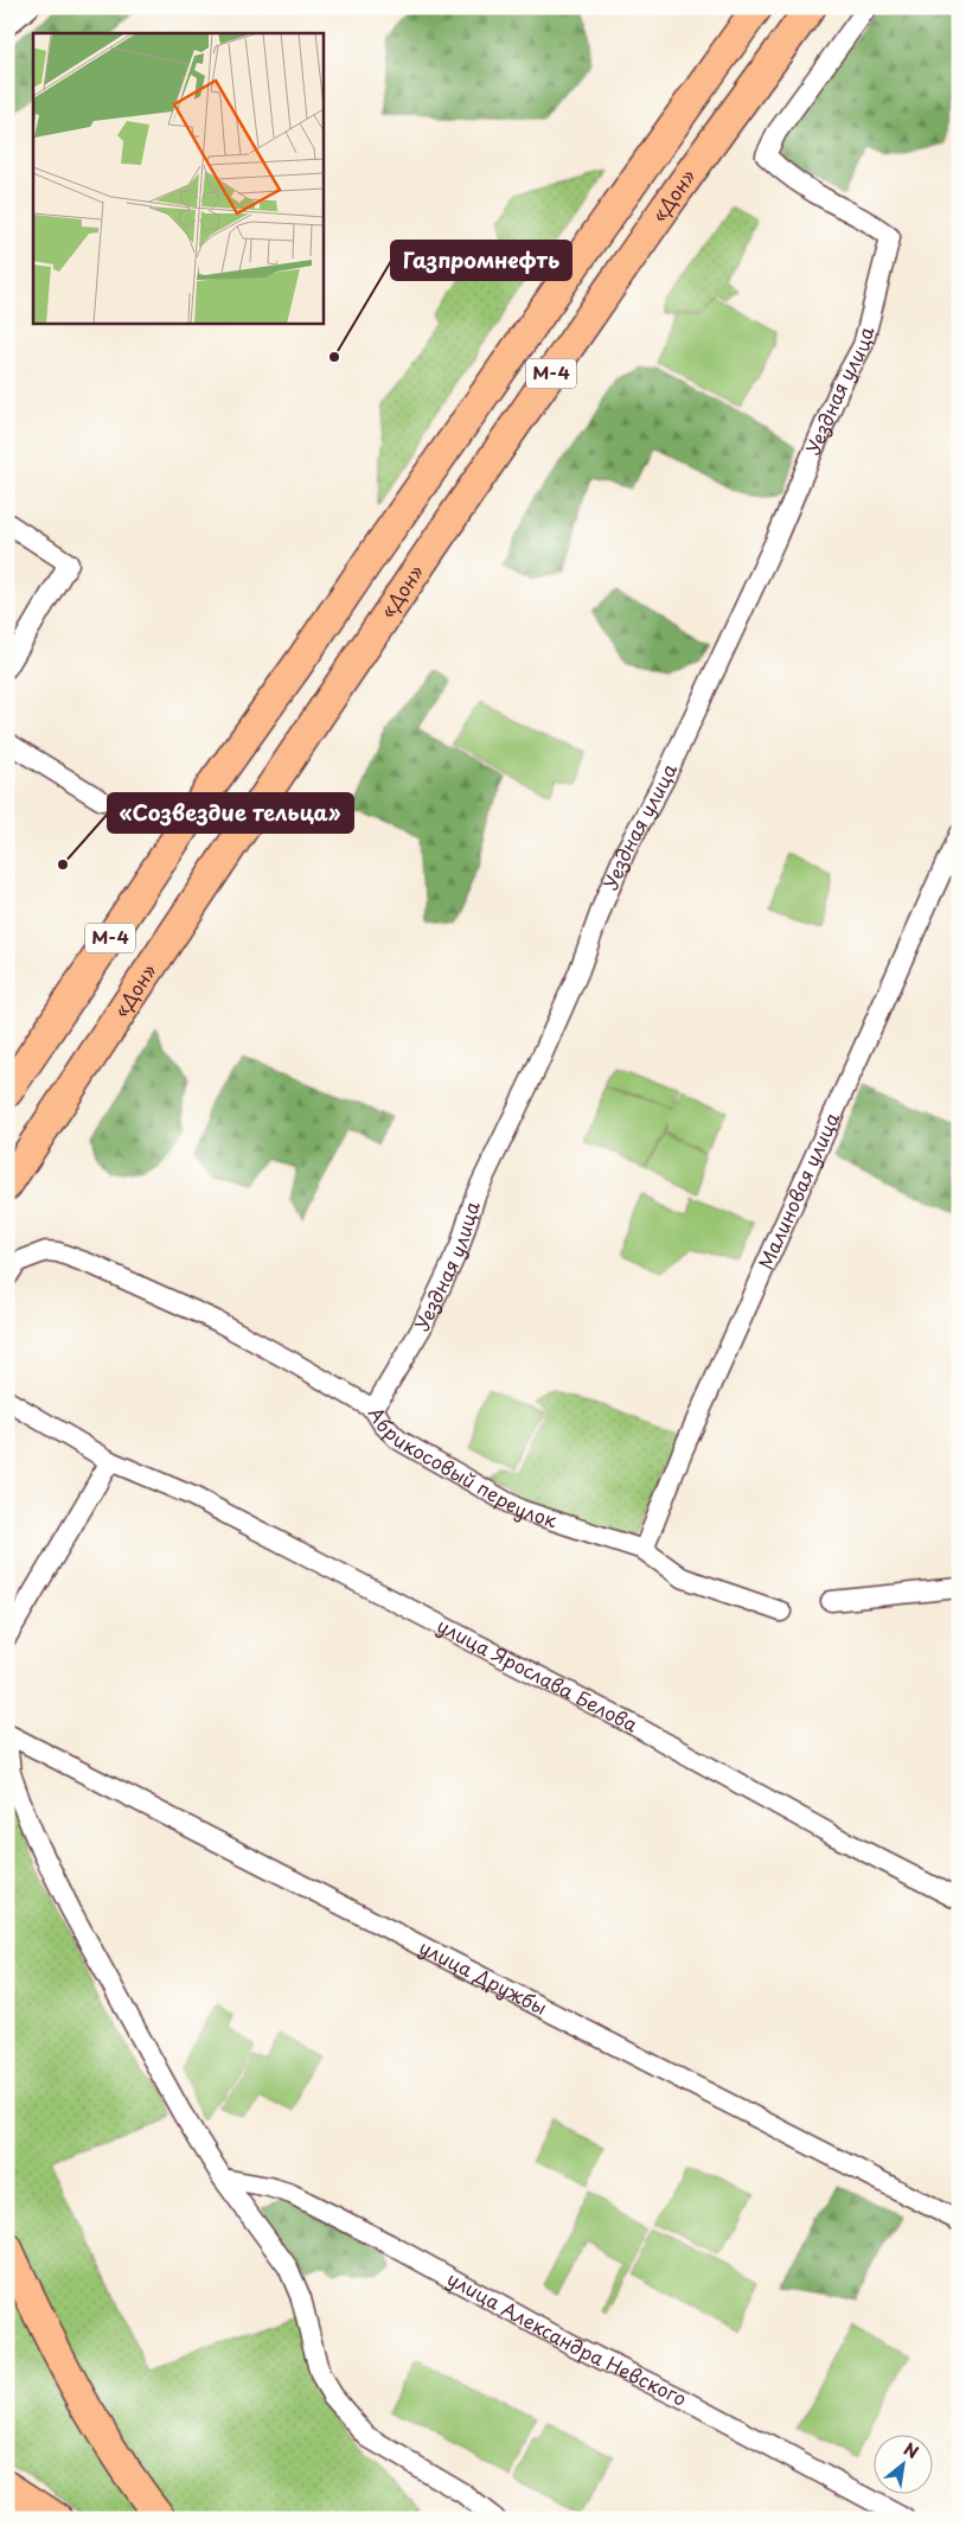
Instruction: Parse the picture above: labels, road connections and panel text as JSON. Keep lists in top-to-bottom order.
{
  "streets": {
    "highway": ["«Дон»", "М-4"],
    "street": [
      "Уездная улица",
      "Малиновая улица",
      "Абрикосовый переулок",
      "улица Ярослава Белова",
      "улица Дружбы",
      "улица Александра Невского"
    ]
  },
  "crossings": [
    ["Уездная улица", "Абрикосовый переулок"],
    ["Малиновая улица", "Абрикосовый переулок"]
  ],
  "places": ["Газпромнефть", "«Созвездие тельца»"],
  "north": "top right"
}
